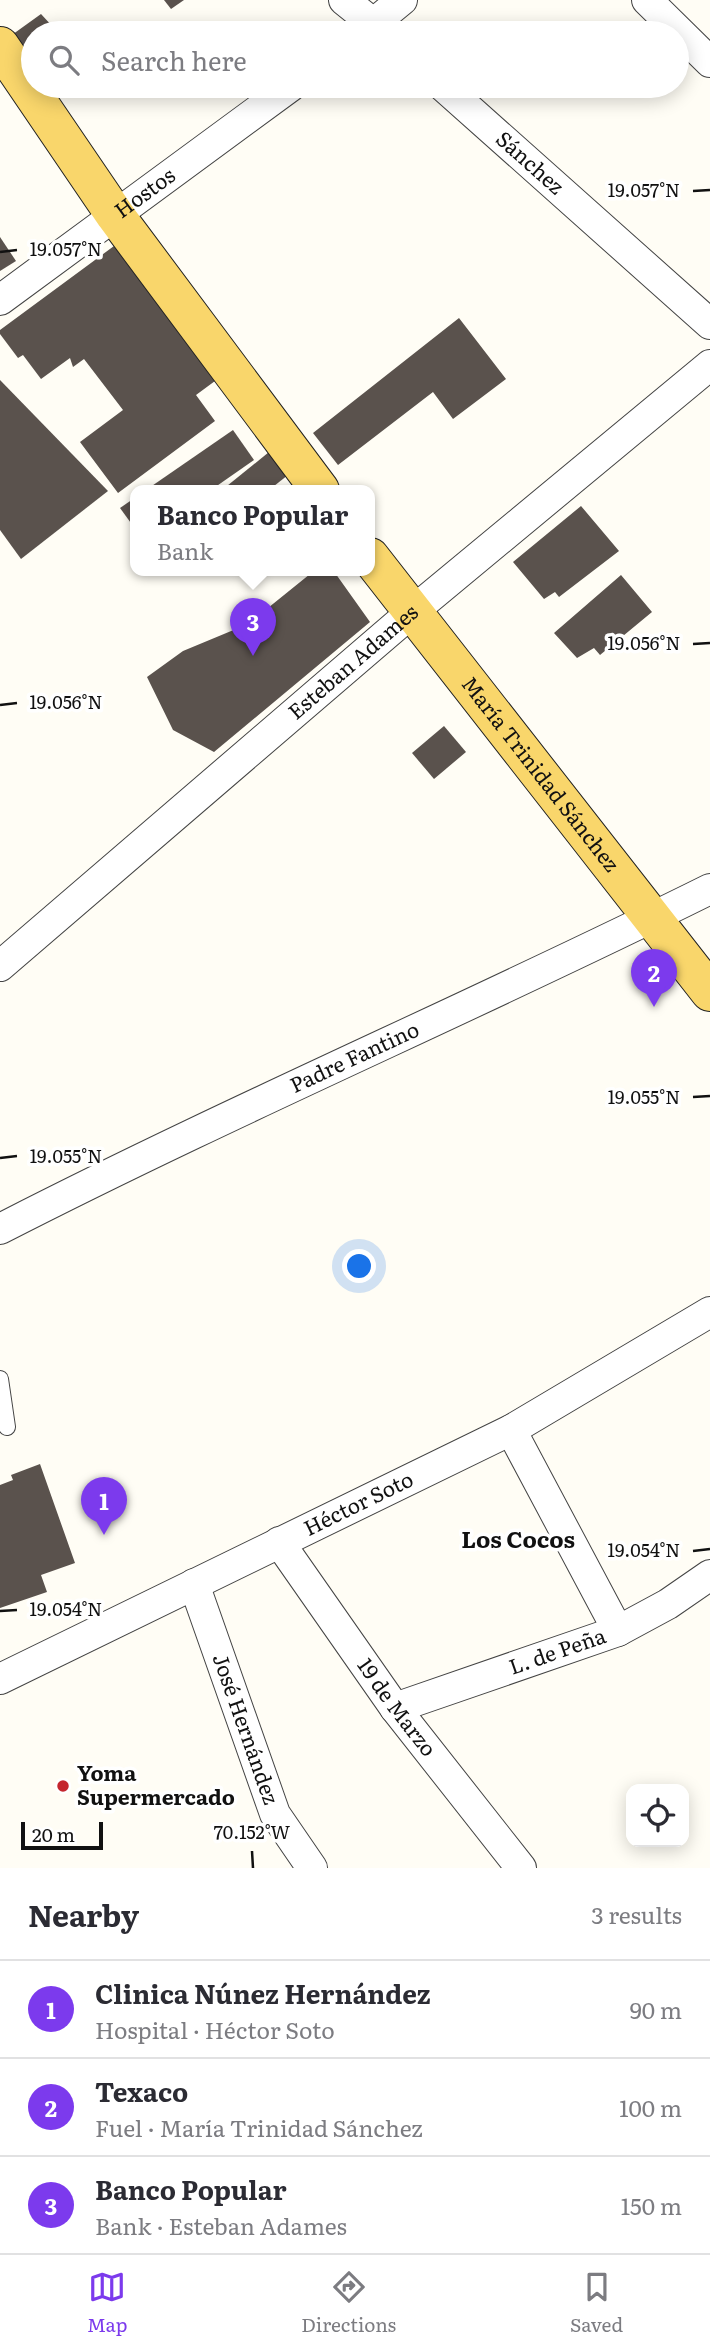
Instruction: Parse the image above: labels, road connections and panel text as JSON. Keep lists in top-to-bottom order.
{
  "streets": {
    "main road": ["María Trinidad Sánchez"],
    "street": [
      "Sánchez",
      "Hostos",
      "Esteban Adames",
      "Padre Fantino",
      "Héctor Soto",
      "L. de Peña",
      "19 de Marzo",
      "José Hernández"
    ]
  },
  "crossings": [
    ["Esteban Adames", "María Trinidad Sánchez"],
    ["María Trinidad Sánchez", "Padre Fantino"],
    ["Héctor Soto", "19 de Marzo"],
    ["Héctor Soto", "José Hernández"],
    ["L. de Peña", "19 de Marzo"]
  ],
  "districts": ["Los Cocos"],
  "places": ["Yoma Supermercado"],
  "scale_bar": "20 m",
  "page": {
    "search": "Search here",
    "popup": ["Banco Popular", "Bank"],
    "pins": ["3", "2", "1"],
    "scale": "20 m",
    "heading": ["Nearby", "3 results"],
    "list": [
      {
        "mark": "1",
        "name": "Clinica Núnez Hernández",
        "note": "Hospital · Héctor Soto",
        "value": "90 m"
      },
      {
        "mark": "2",
        "name": "Texaco",
        "note": "Fuel · María Trinidad Sánchez",
        "value": "100 m"
      },
      {
        "mark": "3",
        "name": "Banco Popular",
        "note": "Bank · Esteban Adames",
        "value": "150 m"
      }
    ],
    "nav": ["Map", "Directions", "Saved"]
  },
  "coordinates": [
    "19.057°N",
    "19.056°N",
    "19.055°N",
    "19.054°N",
    "70.152°W"
  ]
}
